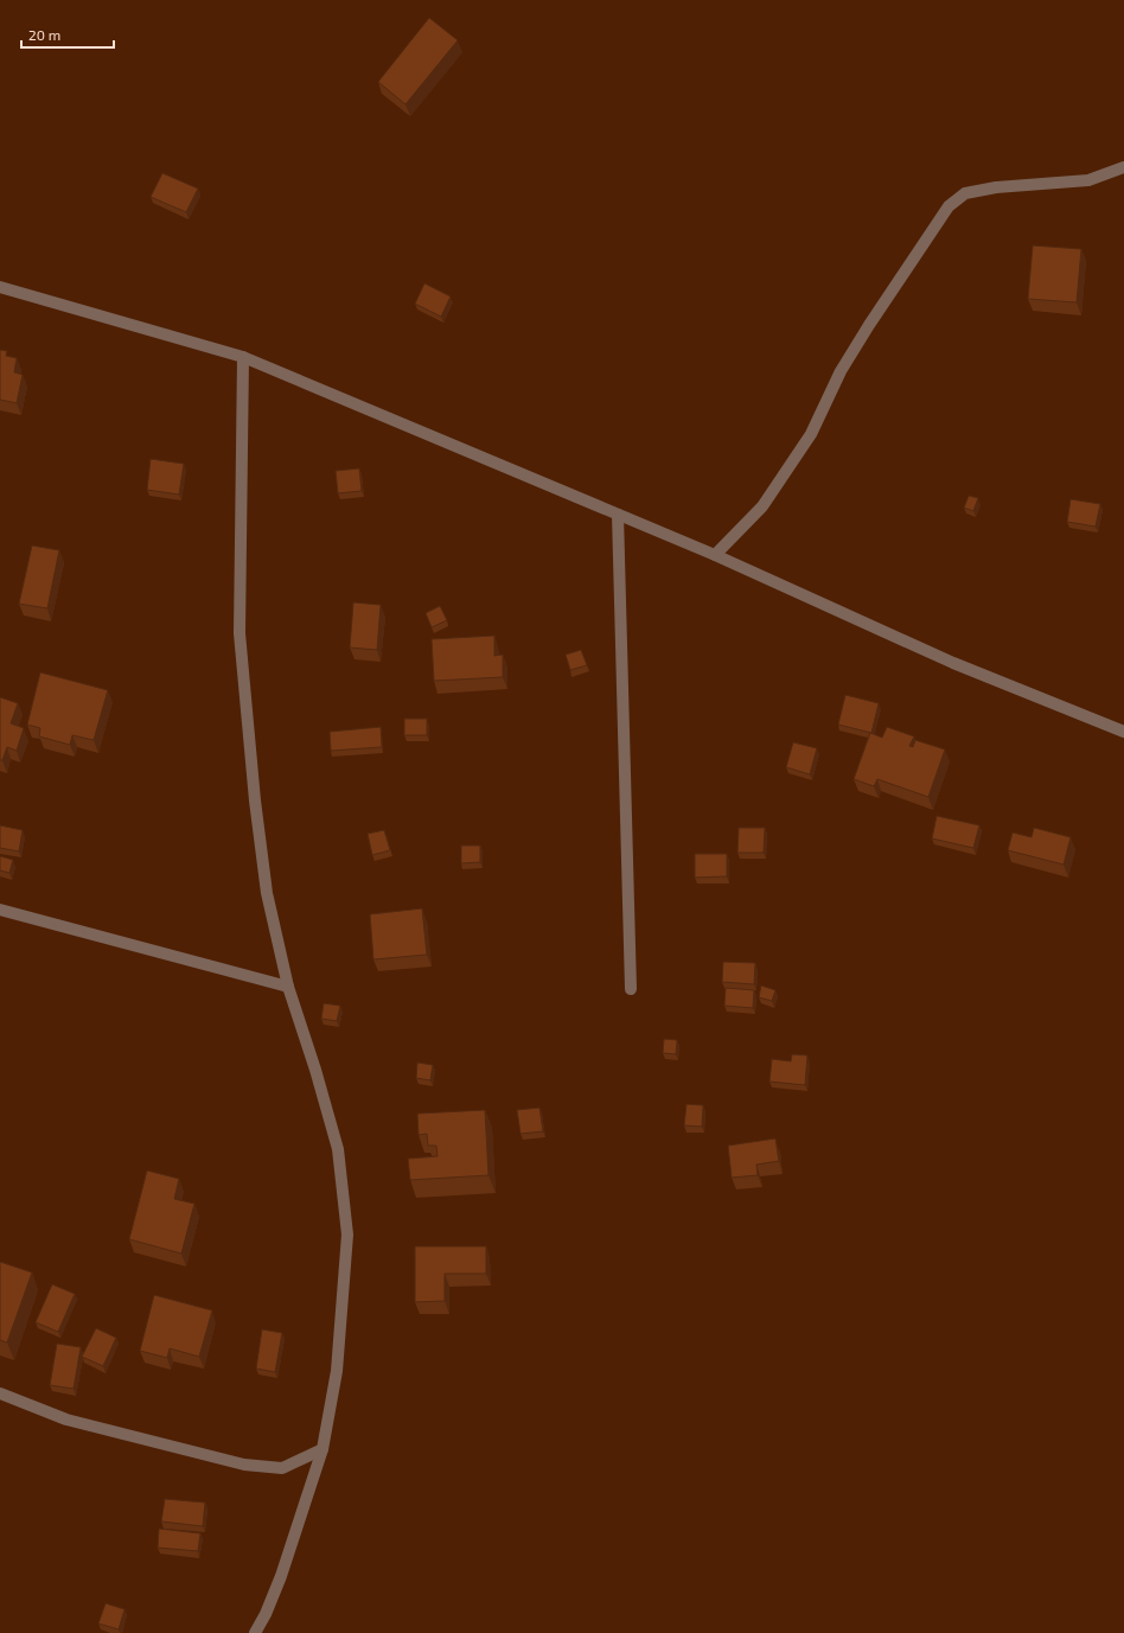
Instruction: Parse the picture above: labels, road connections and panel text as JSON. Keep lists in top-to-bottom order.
{
  "scale_bar": "20 m"
}
